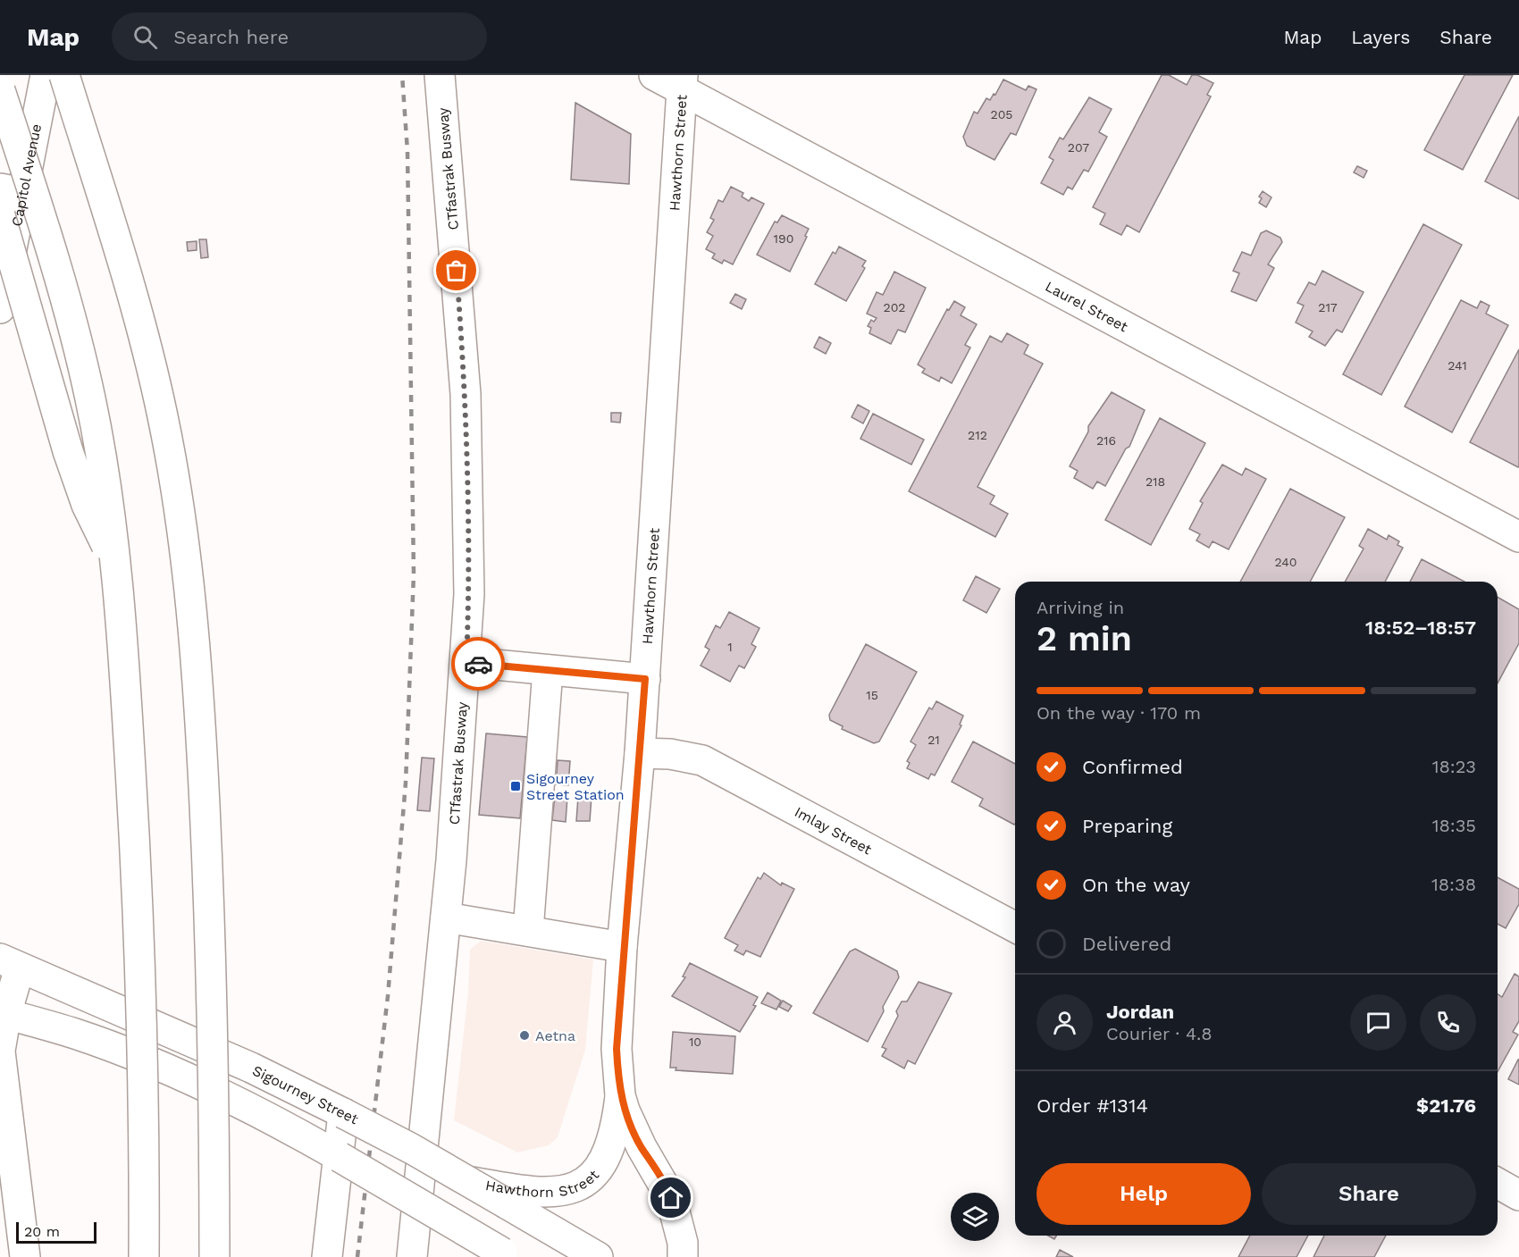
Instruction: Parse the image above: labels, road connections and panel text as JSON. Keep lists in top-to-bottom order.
{
  "streets": {
    "main road": [
      "Hawthorn Street",
      "CTfastrak Busway",
      "Capitol Avenue",
      "Laurel Street",
      "Imlay Street",
      "Sigourney Street"
    ]
  },
  "crossings": [
    ["Hawthorn Street", "Laurel Street"],
    ["Hawthorn Street", "Imlay Street"],
    ["Hawthorn Street", "Sigourney Street"]
  ],
  "places": {
    "transit": ["Sigourney Street Station"],
    "other": ["Aetna"]
  },
  "house_numbers": [
    "205",
    "207",
    "190",
    "202",
    "217",
    "241",
    "212",
    "216",
    "218",
    "240",
    "1",
    "15",
    "21",
    "10"
  ],
  "scale_bar": "20 m",
  "page": {
    "header": "Map",
    "search": "Search here",
    "nav": ["Map", "Layers", "Share"],
    "heading": ["2 min", "Arriving in", "18:52–18:57"],
    "panel": [
      "Jordan",
      "Courier · 4.8",
      "Order #1314",
      "$21.76"
    ],
    "bar": "On the way · 170 m",
    "list": [
      ["Confirmed", "18:23"],
      ["Preparing", "18:35"],
      ["On the way", "18:38"],
      "Delivered"
    ],
    "buttons": ["Help", "Share"],
    "scale": "20 m"
  }
}
